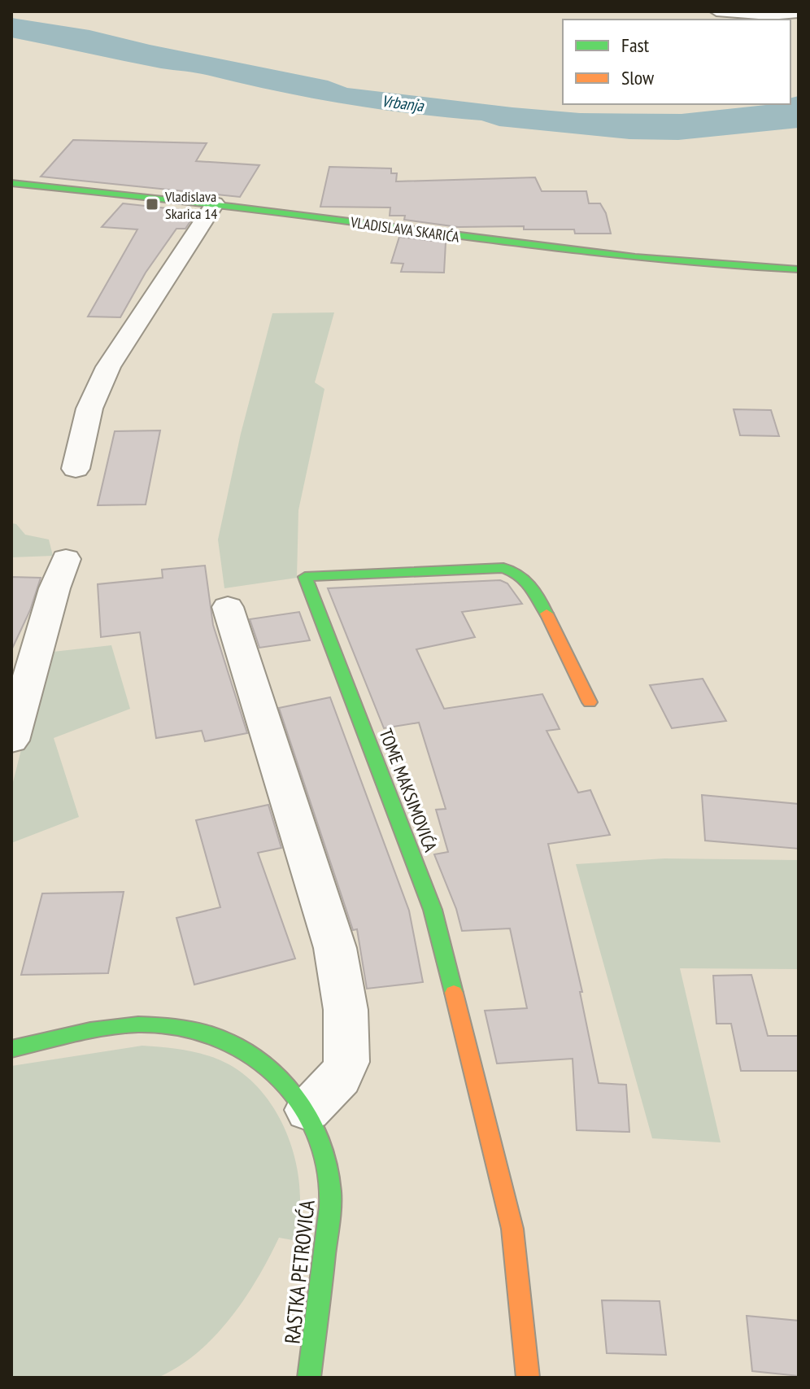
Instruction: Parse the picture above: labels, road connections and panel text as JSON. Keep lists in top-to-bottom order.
{
  "streets": {
    "street": ["VLADISLAVA SKARIĆA", "TOME MAKSIMOVIĆA", "RASTKA PETROVIĆA"]
  },
  "water": ["Vrbanja"],
  "places": {
    "transit": ["Vladislava Skarica 14"]
  },
  "legend": ["Fast", "Slow"]
}
